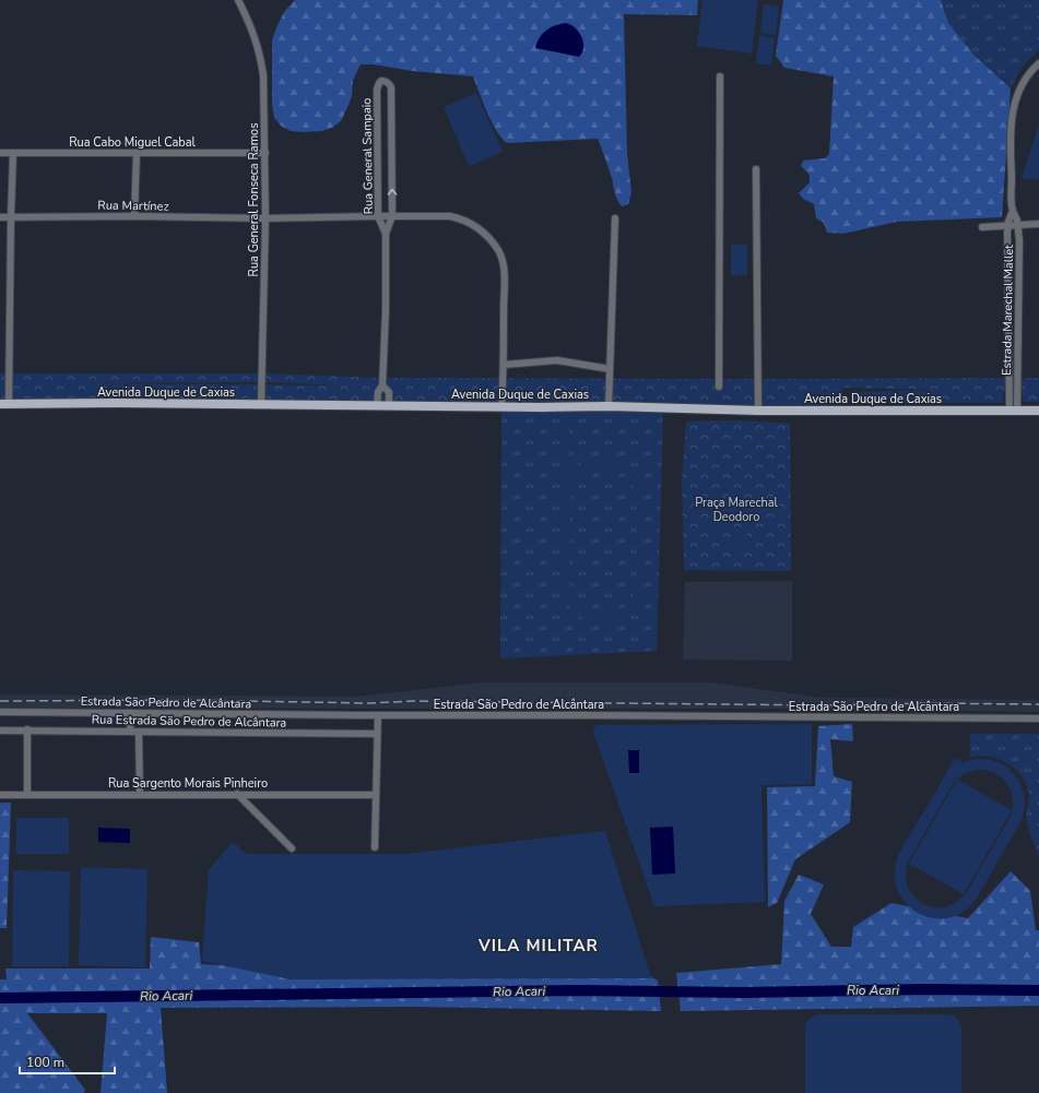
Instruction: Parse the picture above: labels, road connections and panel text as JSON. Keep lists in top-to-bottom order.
{
  "streets": {
    "main road": ["Avenida Duque de Caxias"],
    "street": [
      "Rua Cabo Miguel Cabal",
      "Rua General Sampaio",
      "Rua General Fonseca Ramos",
      "Rua Martínez",
      "Estrada Marechal Mallet",
      "Estrada São Pedro de Alcântara",
      "Rua Estrada São Pedro de Alcântara",
      "Rua Sargento Morais Pinheiro"
    ]
  },
  "crossings": [
    ["Rua Cabo Miguel Cabal", "Rua General Fonseca Ramos"],
    ["Rua General Sampaio", "Rua Martínez"],
    ["Rua General Sampaio", "Avenida Duque de Caxias"],
    ["Rua General Fonseca Ramos", "Rua Martínez"],
    ["Rua General Fonseca Ramos", "Avenida Duque de Caxias"],
    ["Rua Martínez", "Avenida Duque de Caxias"],
    ["Estrada Marechal Mallet", "Avenida Duque de Caxias"]
  ],
  "districts": ["VILA MILITAR"],
  "water": ["Rio Acari"],
  "parks": ["Praça Marechal Deodoro"],
  "scale_bar": "100 m"
}
